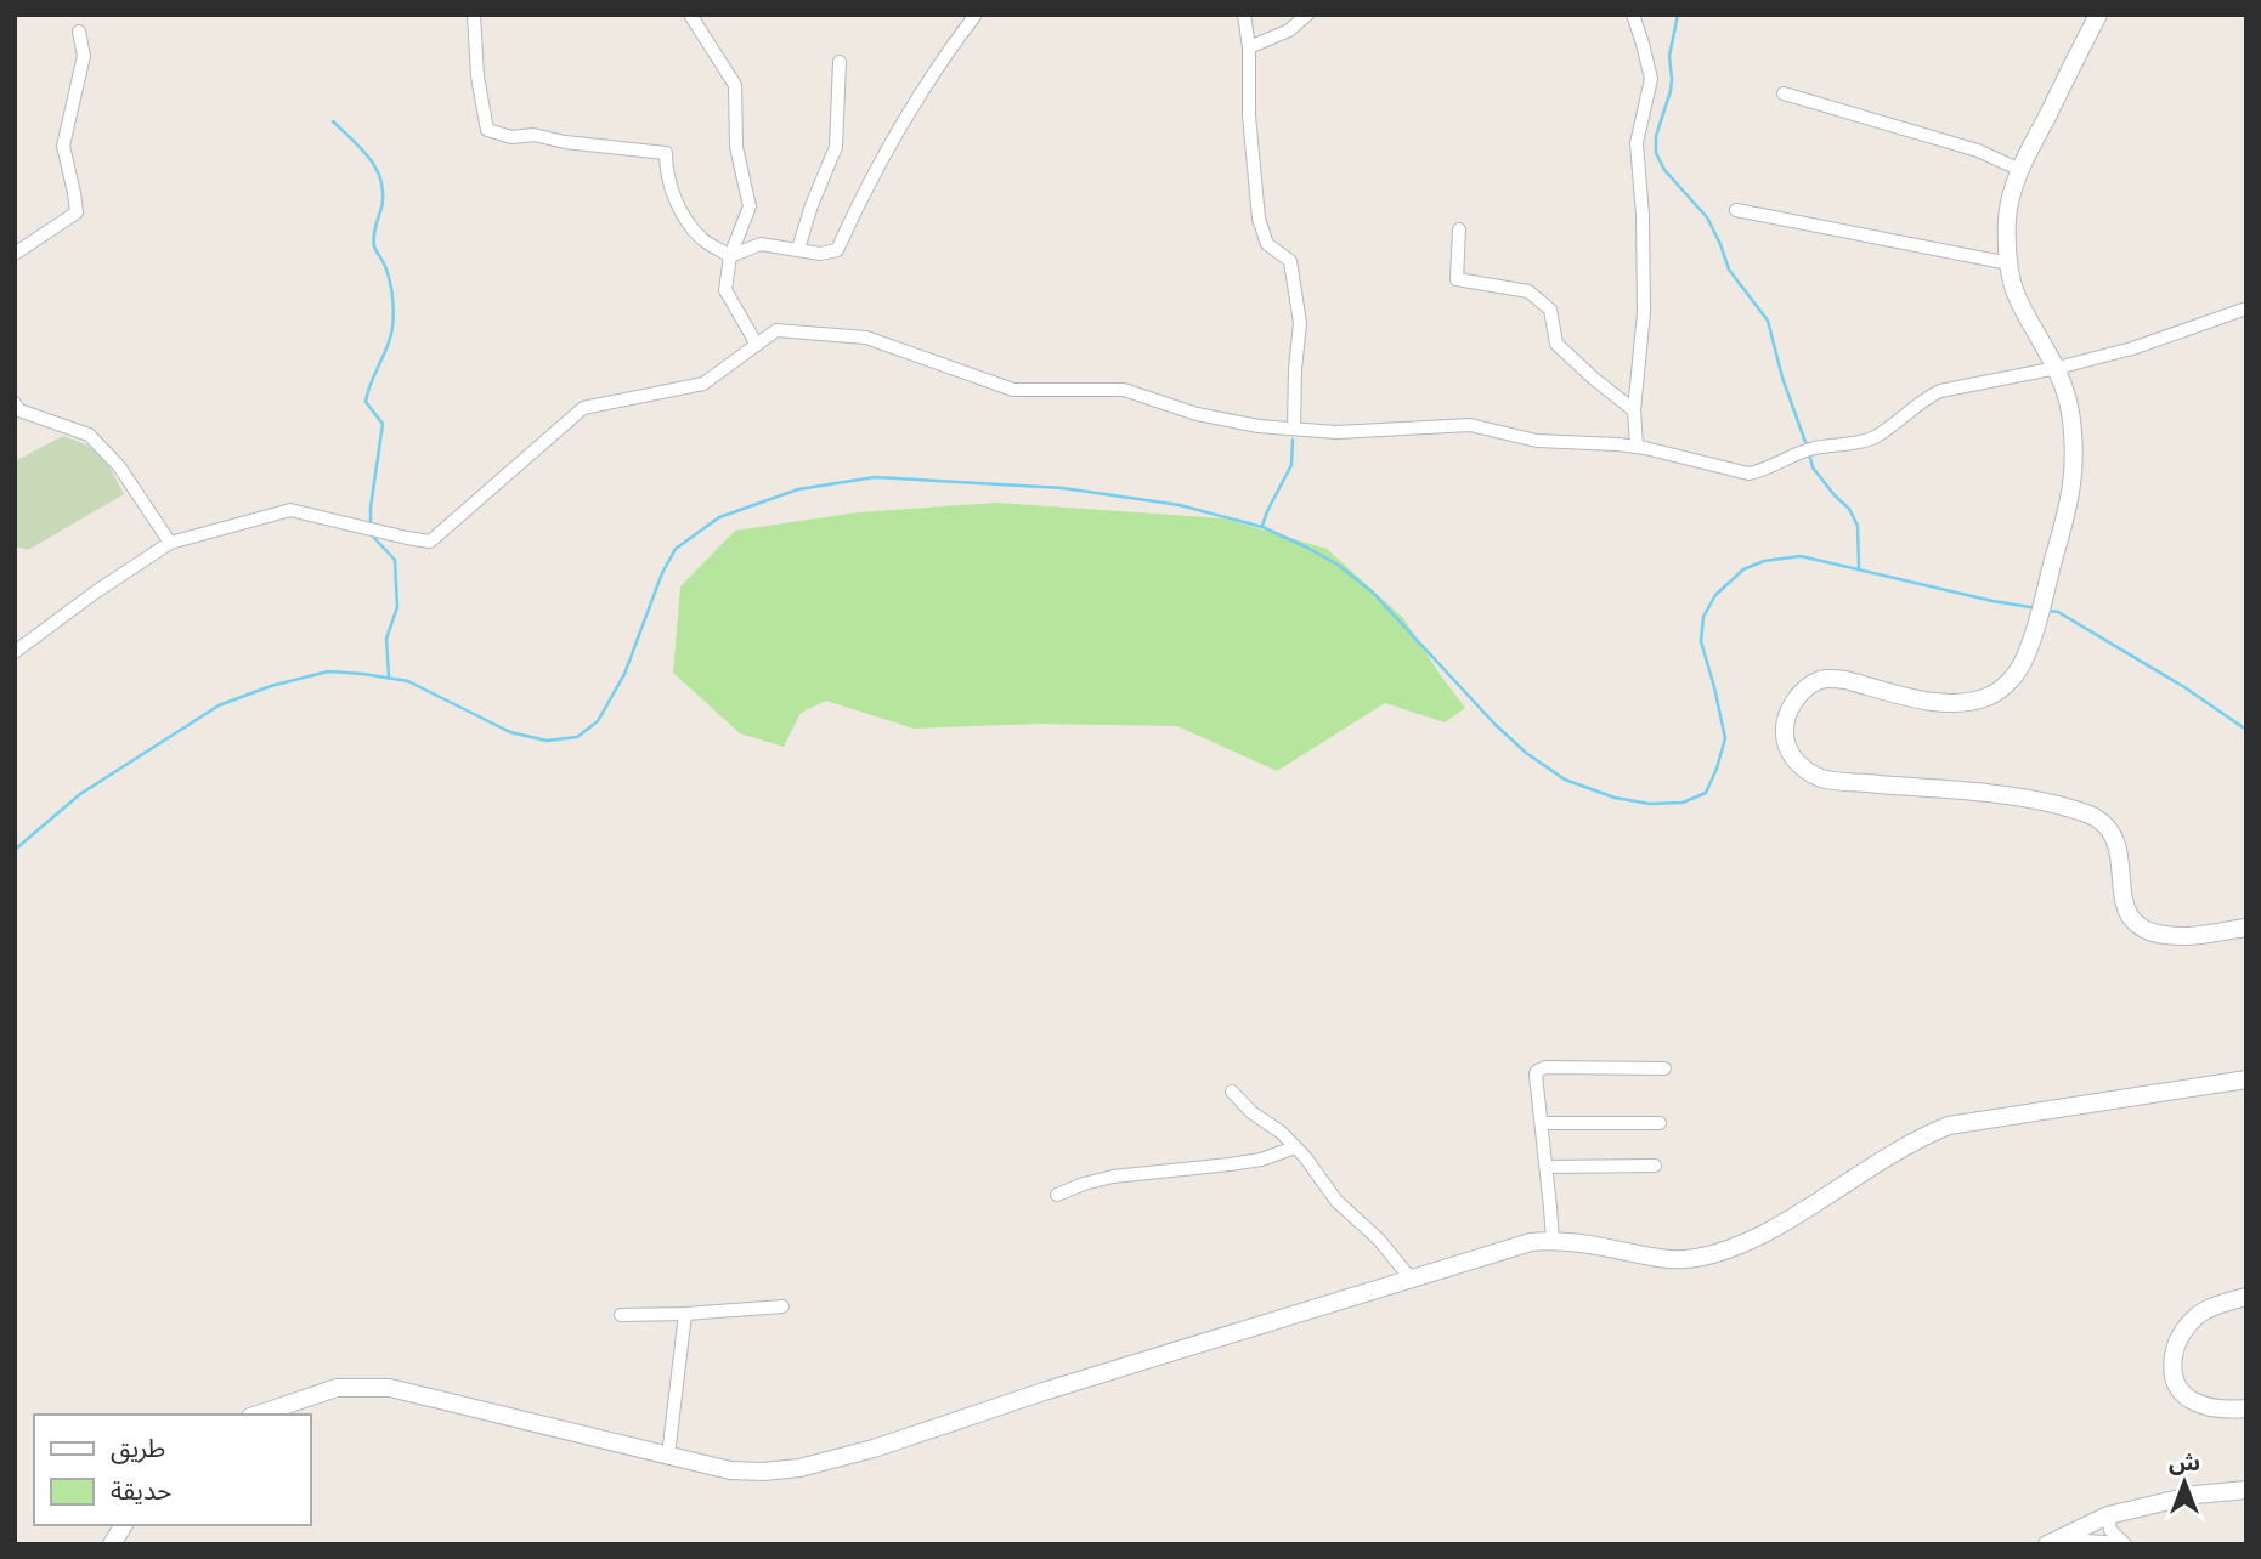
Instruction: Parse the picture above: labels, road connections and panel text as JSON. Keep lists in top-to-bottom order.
{
  "legend": ["طريق", "حديقة"],
  "north": "top"
}
